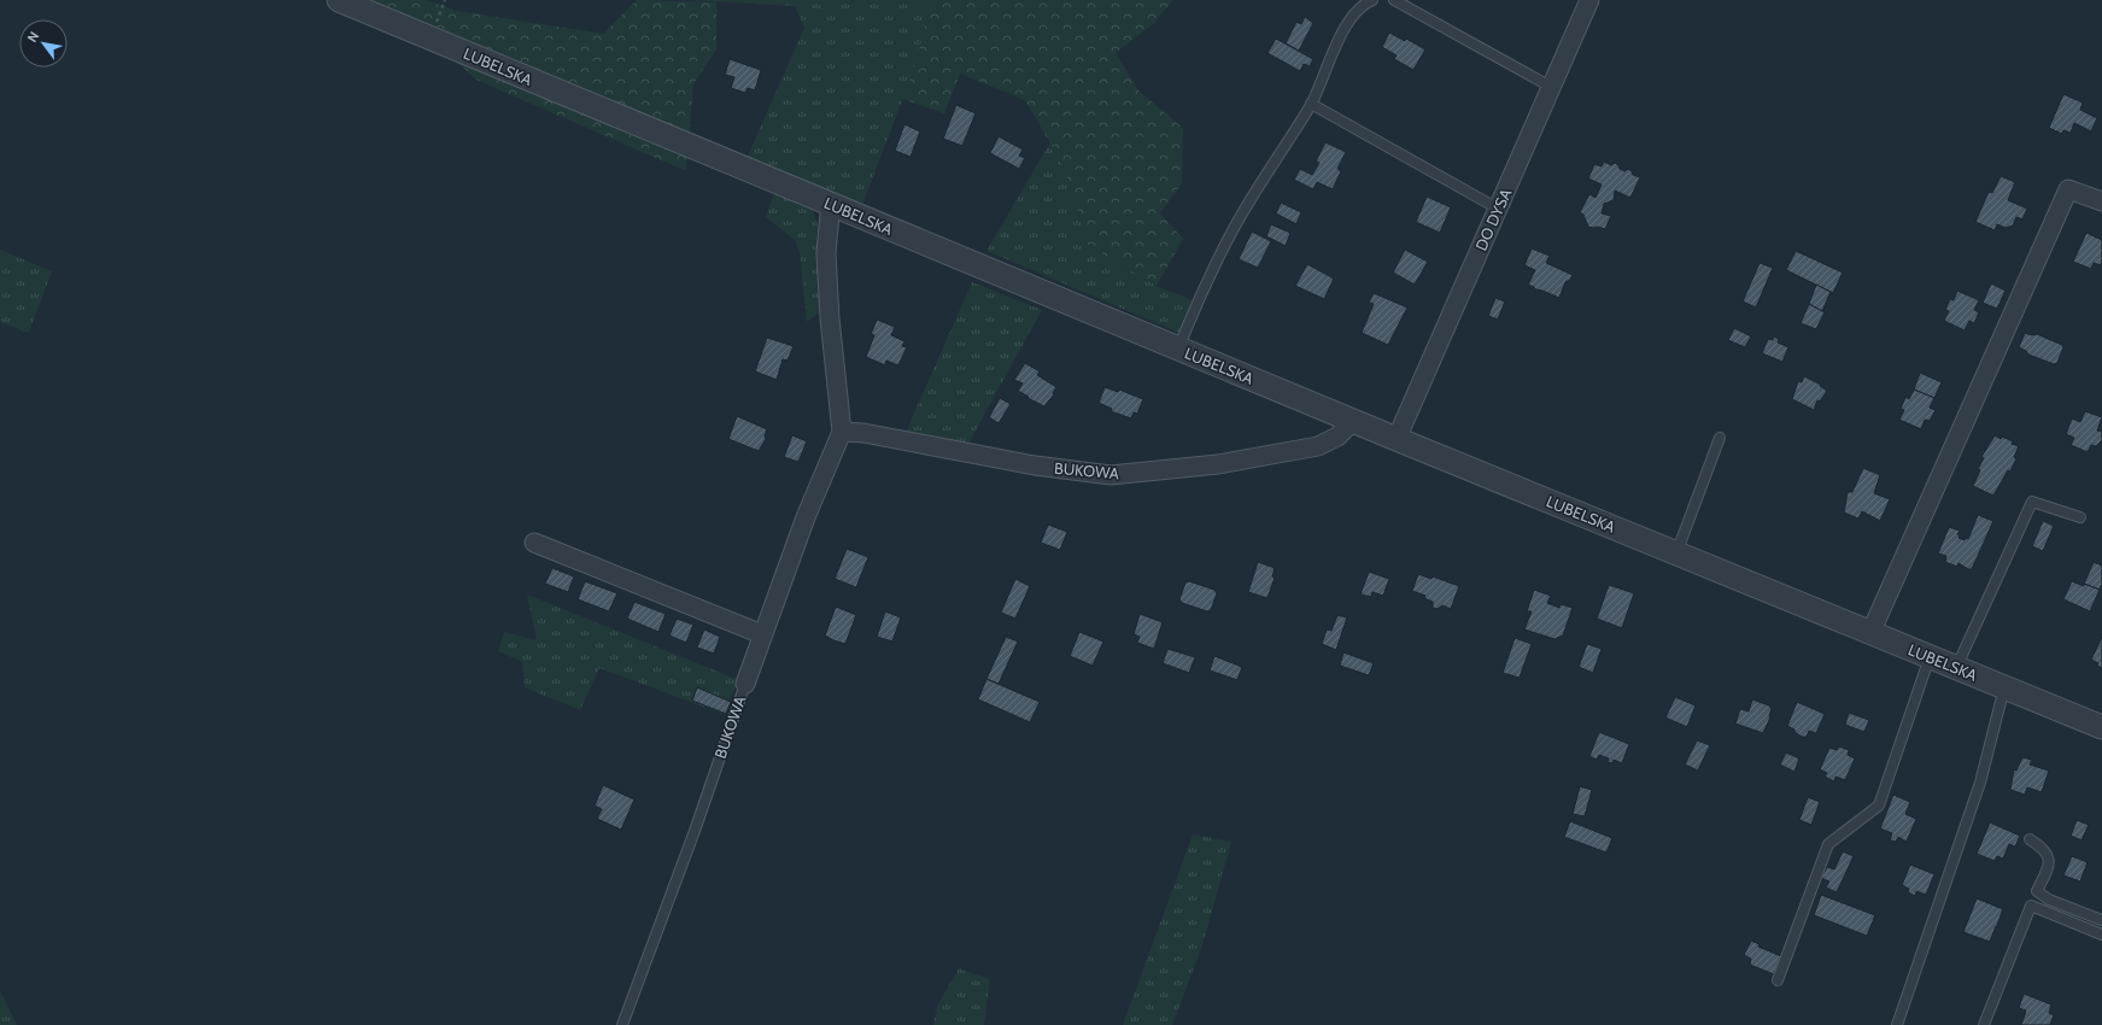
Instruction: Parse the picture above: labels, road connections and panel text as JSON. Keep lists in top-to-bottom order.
{
  "streets": {
    "street": ["LUBELSKA", "DO DYSA", "BUKOWA"]
  },
  "crossings": [
    ["LUBELSKA", "DO DYSA"],
    ["LUBELSKA", "BUKOWA"]
  ],
  "north": "top left"
}
